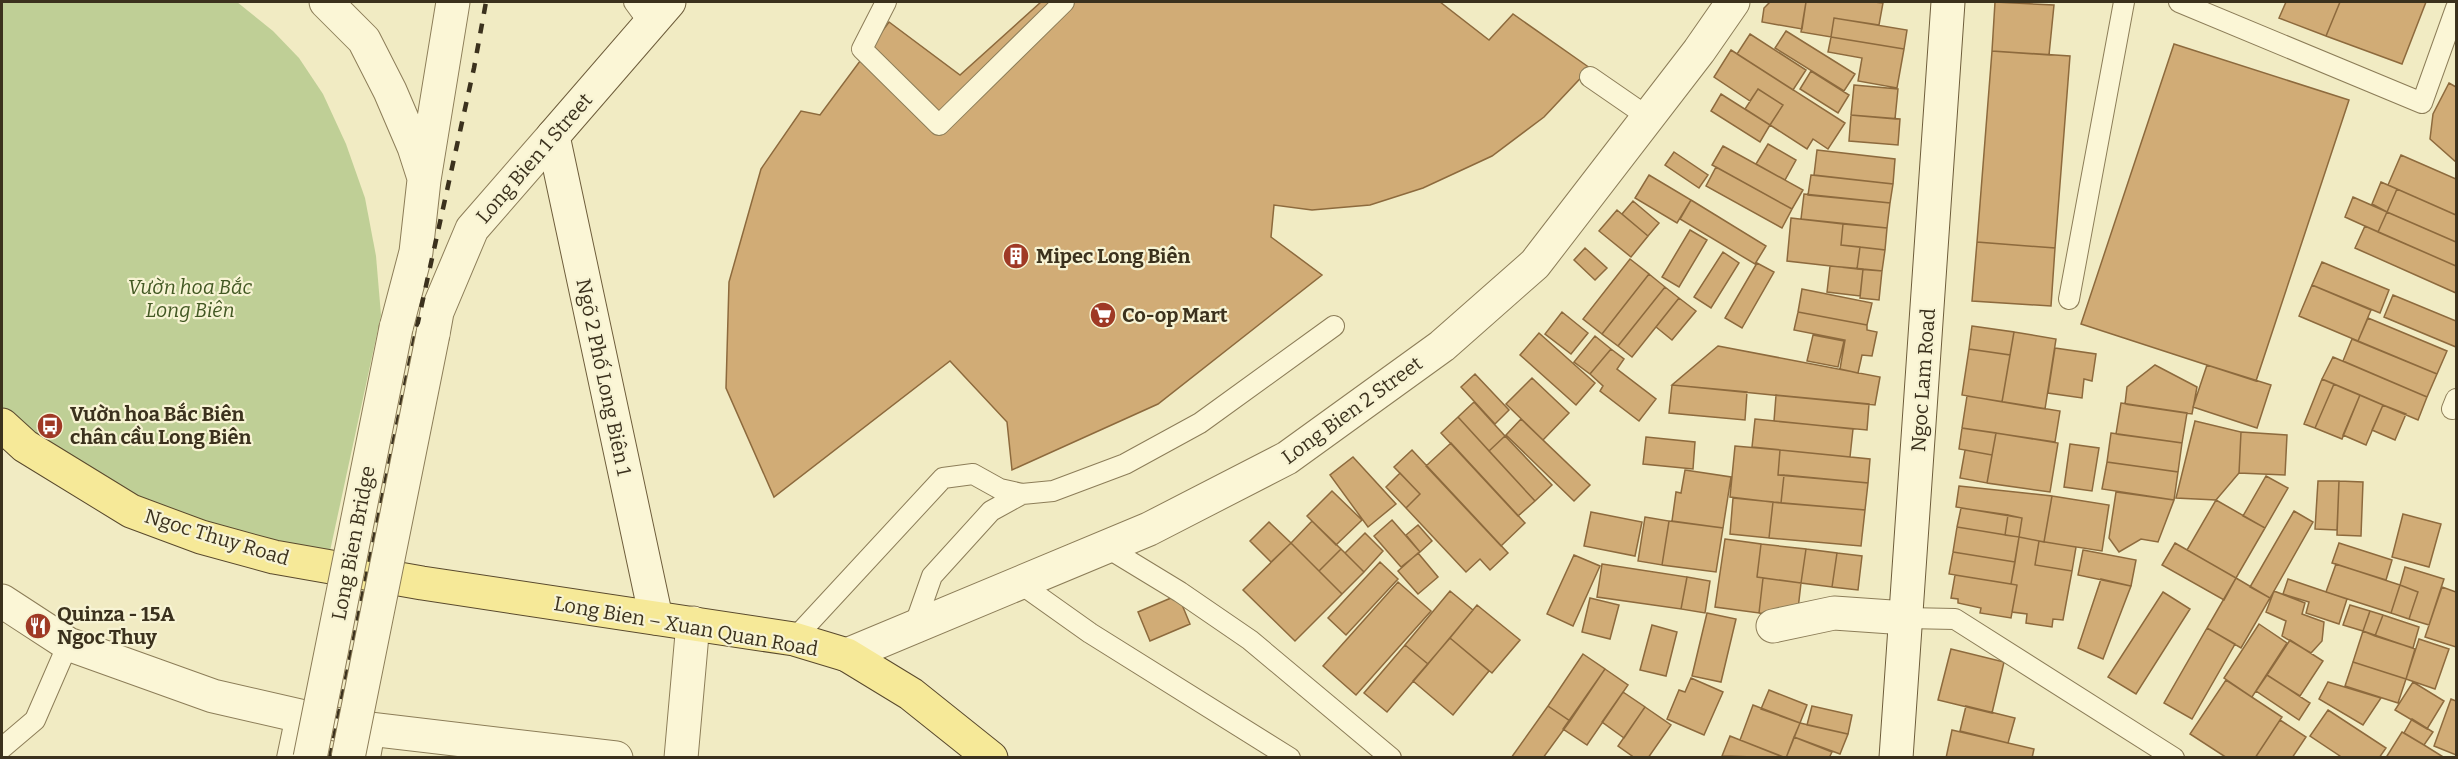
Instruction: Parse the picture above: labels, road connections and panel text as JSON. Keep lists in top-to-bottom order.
{
  "streets": {
    "main road": ["Ngoc Thuy Road", "Long Bien – Xuan Quan Road"],
    "street": [
      "Long Bien 1 Street",
      "Ngõ 2 Phố Long Biên 1",
      "Ngoc Lam Road",
      "Long Bien 2 Street",
      "Long Bien Bridge"
    ]
  },
  "crossings": [
    ["Long Bien 1 Street", "Ngõ 2 Phố Long Biên 1"],
    ["Long Bien 1 Street", "Long Bien Bridge"],
    ["Ngõ 2 Phố Long Biên 1", "Long Bien – Xuan Quan Road"],
    ["Long Bien 2 Street", "Long Bien – Xuan Quan Road"],
    ["Ngoc Thuy Road", "Long Bien – Xuan Quan Road"]
  ],
  "parks": ["Vườn hoa Bắc Long Biên"],
  "places": {
    "building": ["Mipec Long Biên"],
    "supermarket": ["Co-op Mart"],
    "bus stop": ["Vườn hoa Bắc Biên chân cầu Long Biên"],
    "restaurant": ["Quinza - 15A Ngoc Thuy"]
  }
}
